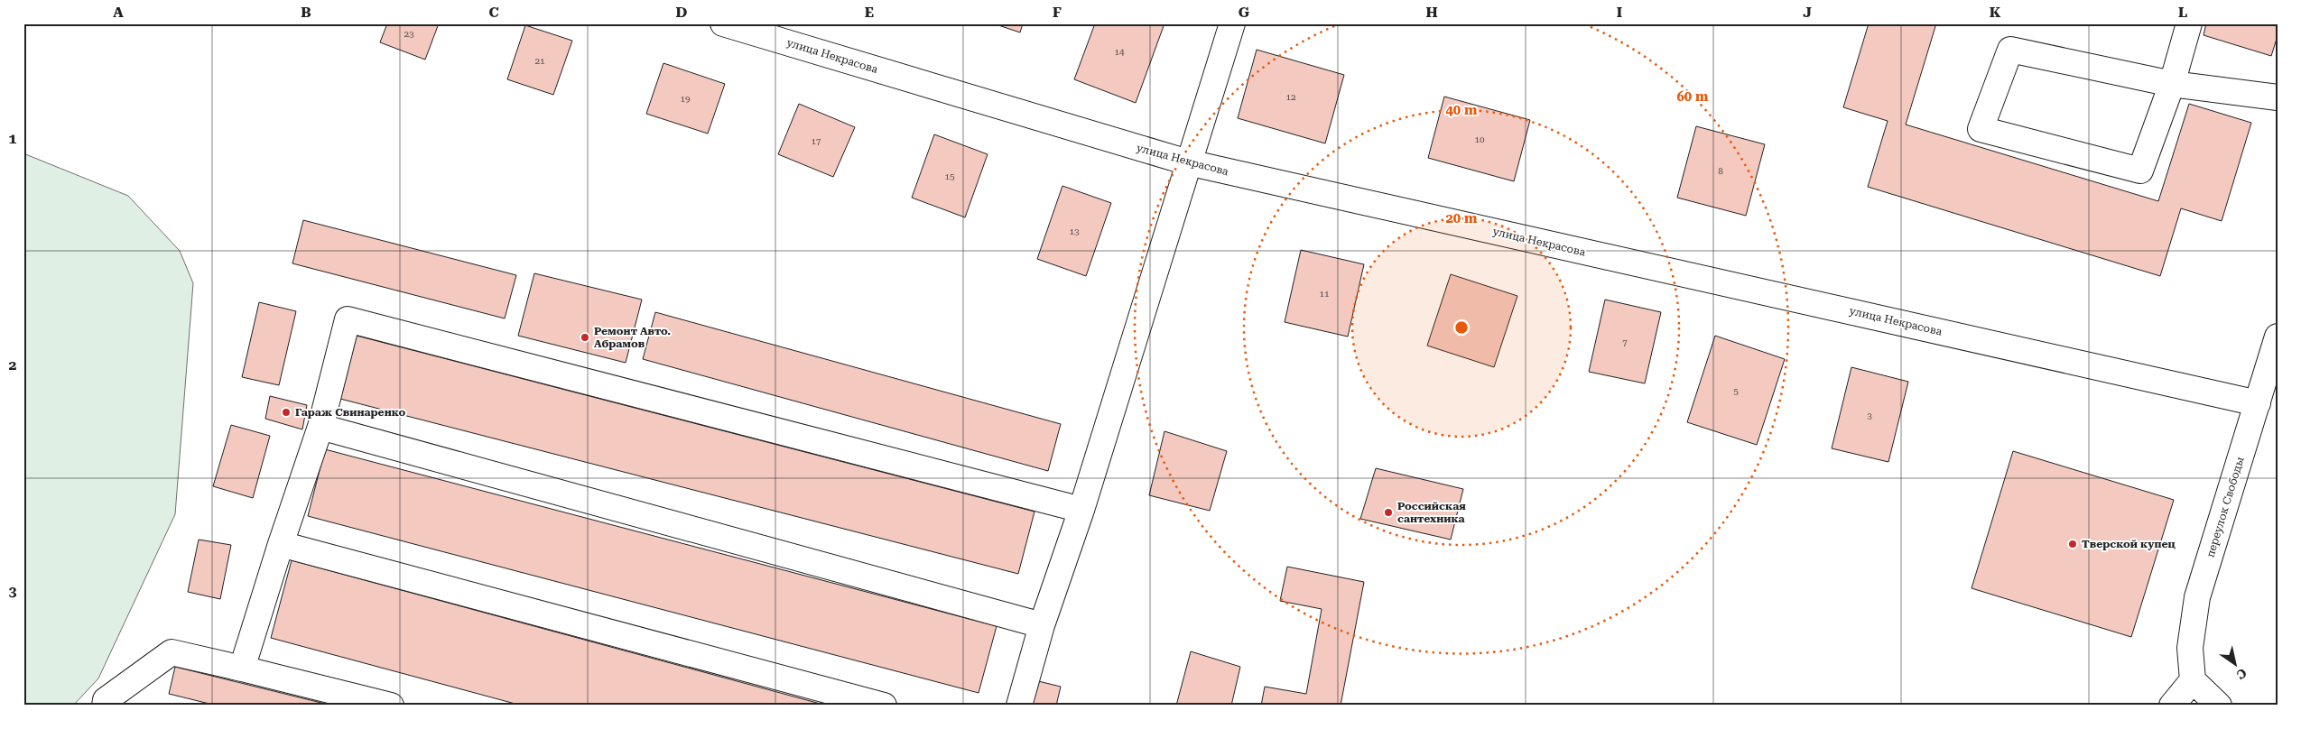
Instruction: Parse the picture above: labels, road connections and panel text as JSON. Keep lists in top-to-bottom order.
{
  "streets": {
    "street": ["улица Некрасова", "переулок Свободы"]
  },
  "crossings": [
    ["улица Некрасова", "переулок Свободы"]
  ],
  "places": [
    "Ремонт Авто. Абрамов",
    "Гараж Свинаренко",
    "Российская сантехника",
    "Тверской купец"
  ],
  "house_numbers": [
    "23",
    "14",
    "21",
    "12",
    "19",
    "10",
    "17",
    "8",
    "15",
    "13",
    "11",
    "7",
    "5",
    "3"
  ],
  "north": "bottom right",
  "grid": {
    "columns": [
      "A",
      "B",
      "C",
      "D",
      "E",
      "F",
      "G",
      "H",
      "I",
      "J",
      "K",
      "L"
    ],
    "rows": ["1", "2", "3"]
  },
  "rings": ["60 m", "40 m", "20 m"]
}
